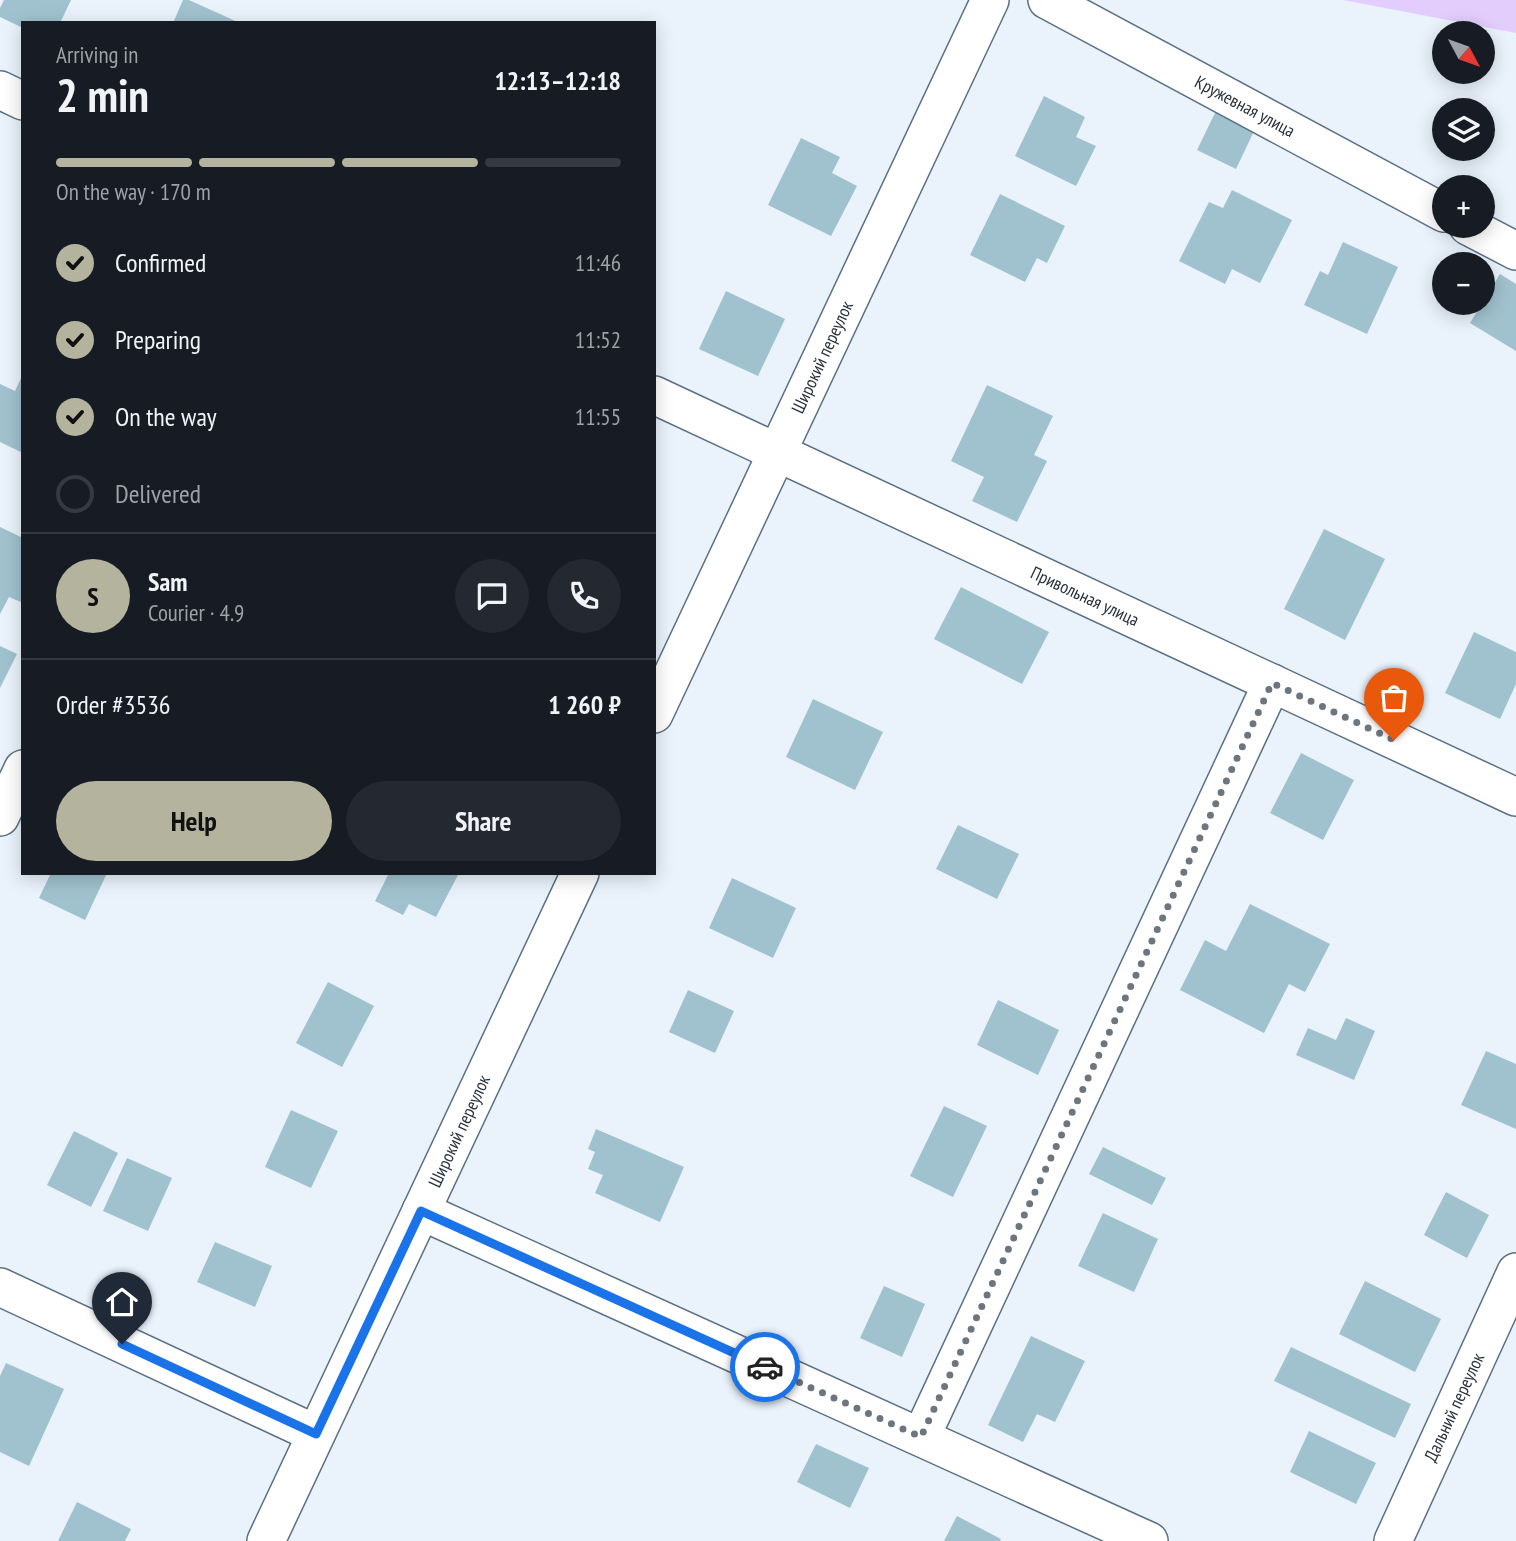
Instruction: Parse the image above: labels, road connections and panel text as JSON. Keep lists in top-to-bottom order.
{
  "streets": {
    "street": [
      "Кружевная улица",
      "Широкий переулок",
      "Привольная улица",
      "Дальний переулок"
    ]
  },
  "crossings": [
    ["Широкий переулок", "Привольная улица"]
  ],
  "north": "bottom right",
  "page": {
    "map_buttons": ["+", "−"],
    "heading": ["2 min", "Arriving in", "12:13–12:18"],
    "panel": [
      "Sam",
      "Courier · 4.9",
      "Order #3536",
      "1 260 ₽"
    ],
    "bar": "On the way · 170 m",
    "list": [
      ["Confirmed", "11:46"],
      ["Preparing", "11:52"],
      ["On the way", "11:55"],
      "Delivered"
    ],
    "round": "S",
    "buttons": ["Help", "Share"]
  }
}
